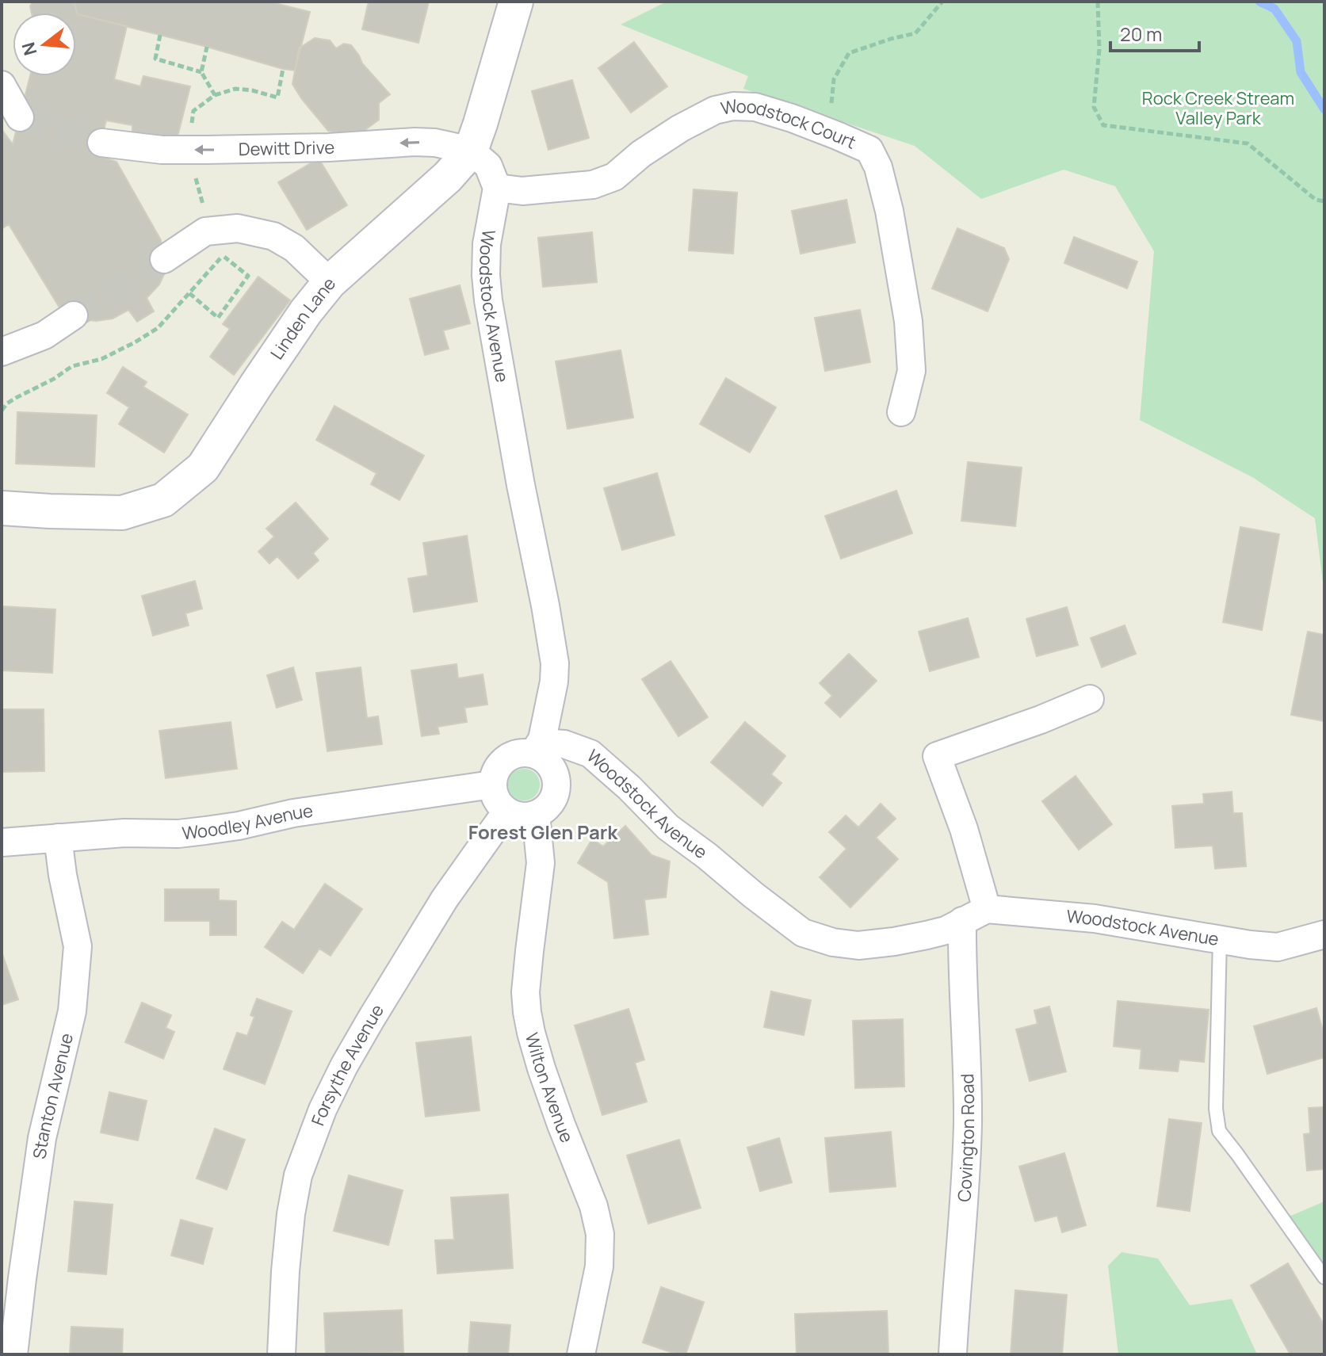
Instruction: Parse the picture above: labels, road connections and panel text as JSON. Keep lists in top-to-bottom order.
{
  "streets": {
    "street": [
      "Woodstock Court",
      "Dewitt Drive",
      "Woodstock Avenue",
      "Linden Lane",
      "Woodley Avenue",
      "Forsythe Avenue",
      "Wilton Avenue",
      "Stanton Avenue",
      "Covington Road"
    ]
  },
  "crossings": [
    ["Woodstock Court", "Woodstock Avenue"],
    ["Dewitt Drive", "Linden Lane"],
    ["Woodstock Avenue", "Woodley Avenue"],
    ["Woodstock Avenue", "Forsythe Avenue"],
    ["Woodstock Avenue", "Wilton Avenue"],
    ["Woodstock Avenue", "Covington Road"],
    ["Woodley Avenue", "Forsythe Avenue"],
    ["Woodley Avenue", "Wilton Avenue"],
    ["Woodley Avenue", "Stanton Avenue"],
    ["Forsythe Avenue", "Wilton Avenue"]
  ],
  "one_way": ["Dewitt Drive"],
  "districts": ["Forest Glen Park"],
  "parks": ["Rock Creek Stream Valley Park"],
  "scale_bar": "20 m",
  "north": "left"
}
